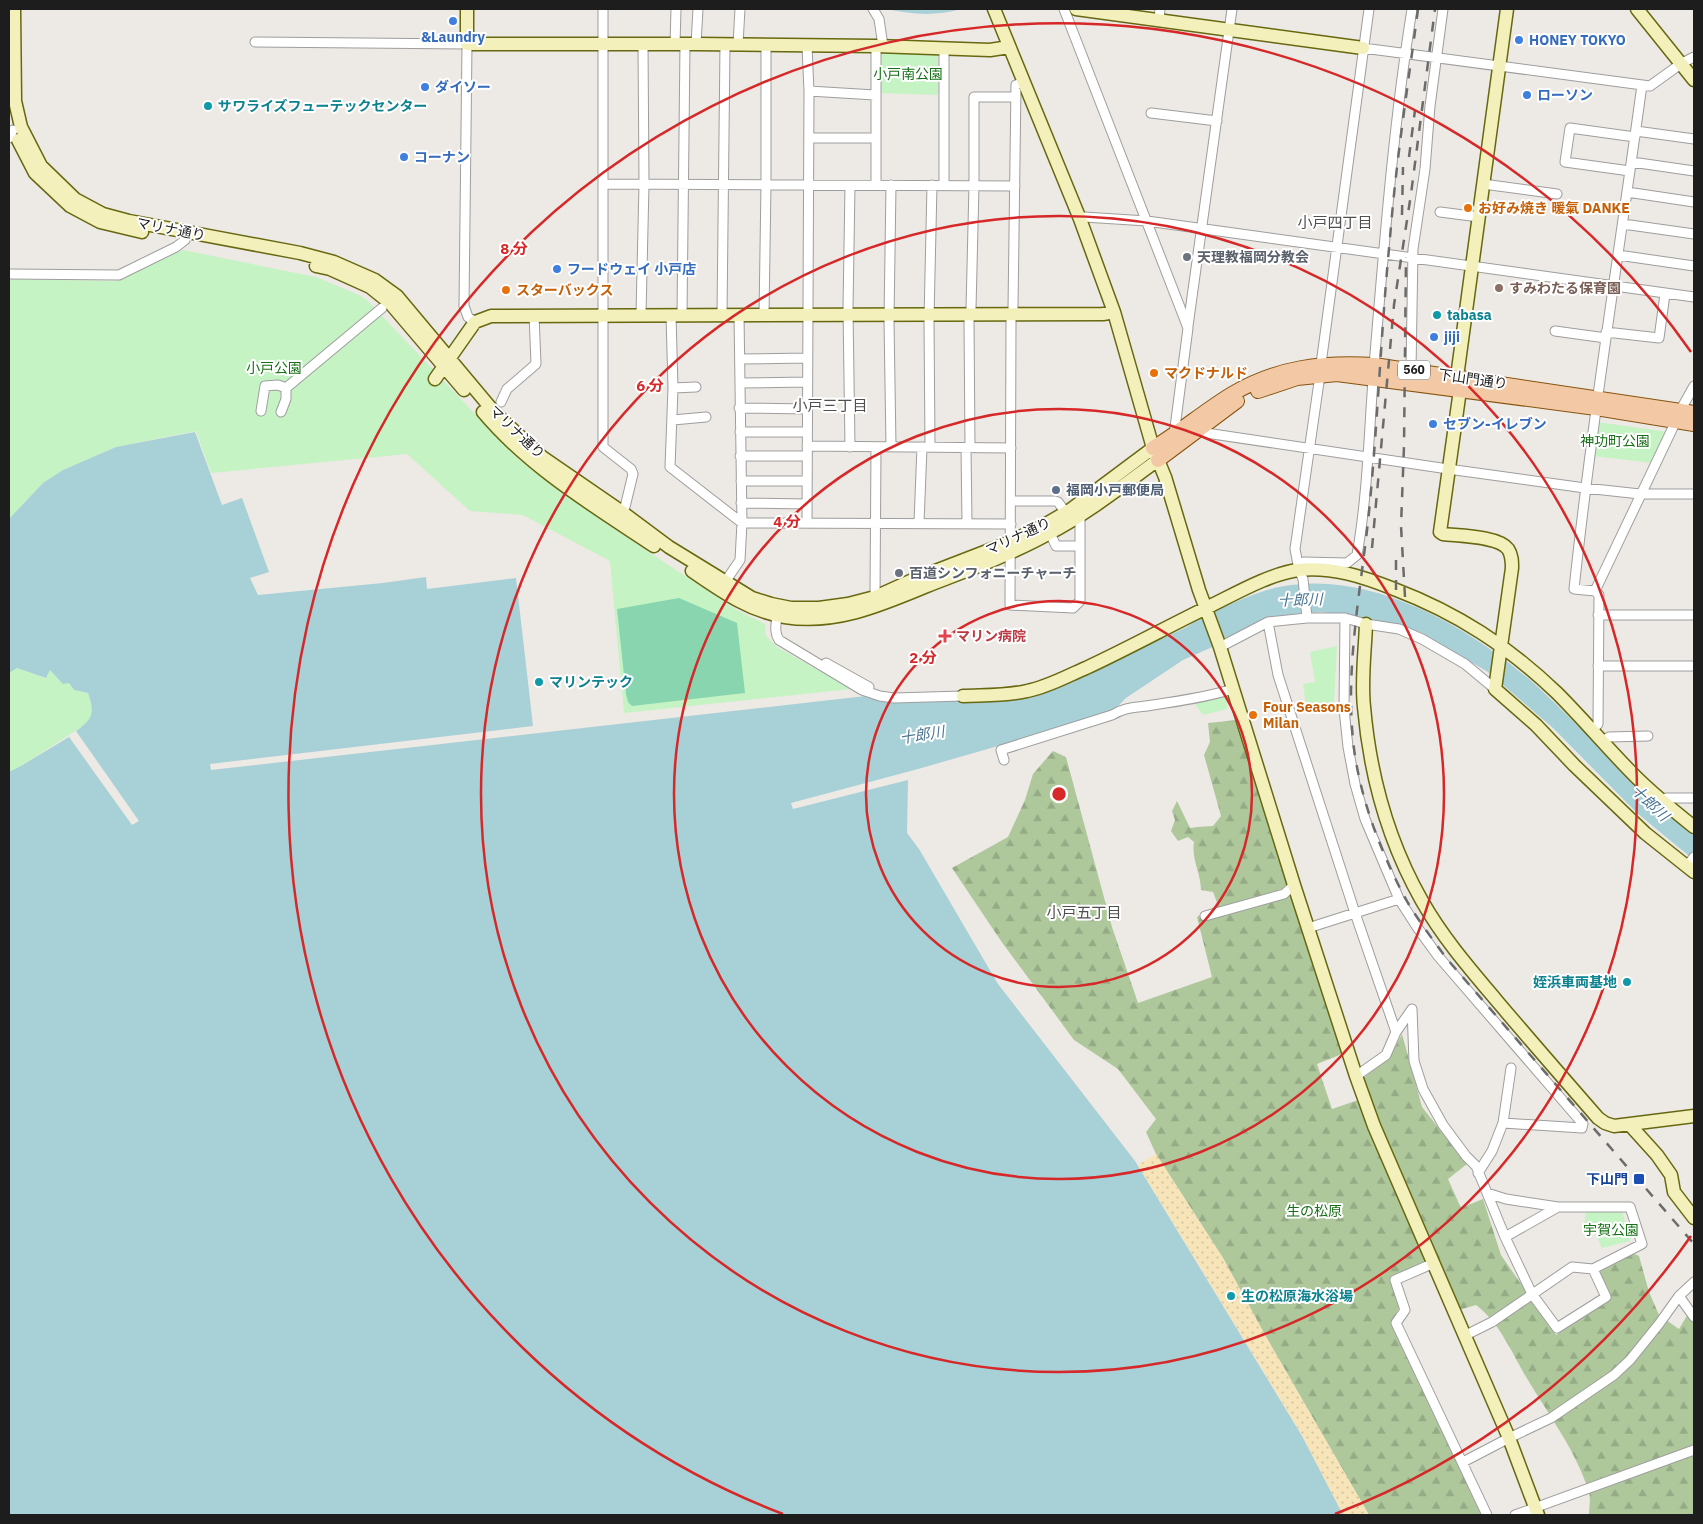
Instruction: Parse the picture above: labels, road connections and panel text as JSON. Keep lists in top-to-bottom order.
{
  "streets": {
    "main road": ["560", "下山門通り"],
    "street": ["マリナ通り"]
  },
  "crossings": [
    ["マリナ通り", "下山門通り"]
  ],
  "districts": ["小戸四丁目", "小戸三丁目", "小戸五丁目"],
  "water": ["十郎川"],
  "parks": [
    "小戸南公園",
    "小戸公園",
    "神功町公園",
    "生の松原",
    "宇賀公園"
  ],
  "places": {
    "other": [
      "&Laundry",
      "HONEY TOKYO",
      "ダイソー",
      "ローソン",
      "サワライズフューテックセンター",
      "コーナン",
      "お好み焼き 暖氣 DANKE",
      "天理教福岡分教会",
      "フードウェイ 小戸店",
      "すみわたる保育園",
      "スターバックス",
      "tabasa",
      "jiji",
      "マクドナルド",
      "セブン-イレブン",
      "福岡小戸郵便局",
      "百道シンフォニーチャーチ",
      "マリンテック",
      "Four Seasons Milan",
      "姪浜車両基地",
      "生の松原海水浴場"
    ],
    "health": ["マリン病院"],
    "transit": ["下山門"]
  },
  "rings": [
    "8 分",
    "6 分",
    "4 分",
    "2 分"
  ]
}
